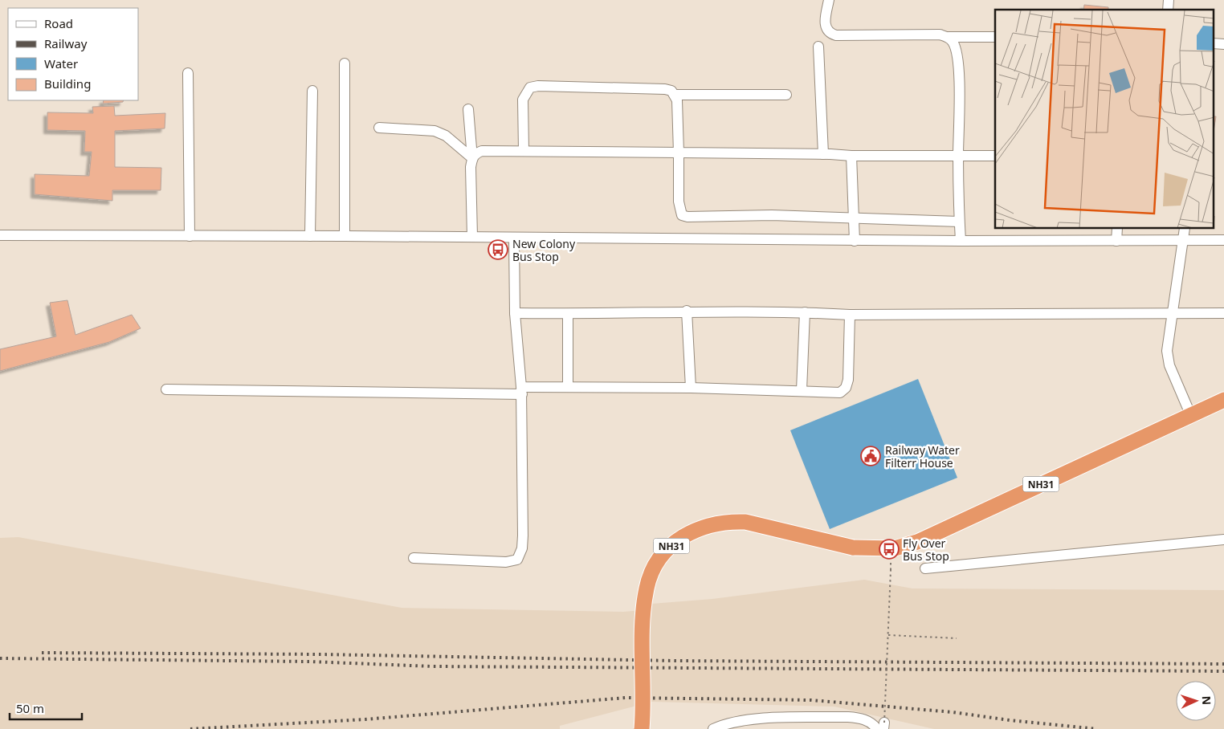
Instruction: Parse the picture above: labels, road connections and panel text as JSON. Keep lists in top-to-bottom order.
{
  "streets": {
    "highway": ["NH31"]
  },
  "places": {
    "bus stop": ["New Colony Bus Stop", "Fly Over Bus Stop"],
    "public building": ["Railway Water Filterr House"]
  },
  "legend": [
    "Road",
    "Railway",
    "Water",
    "Building"
  ],
  "scale_bar": "50 m",
  "north": "right"
}
